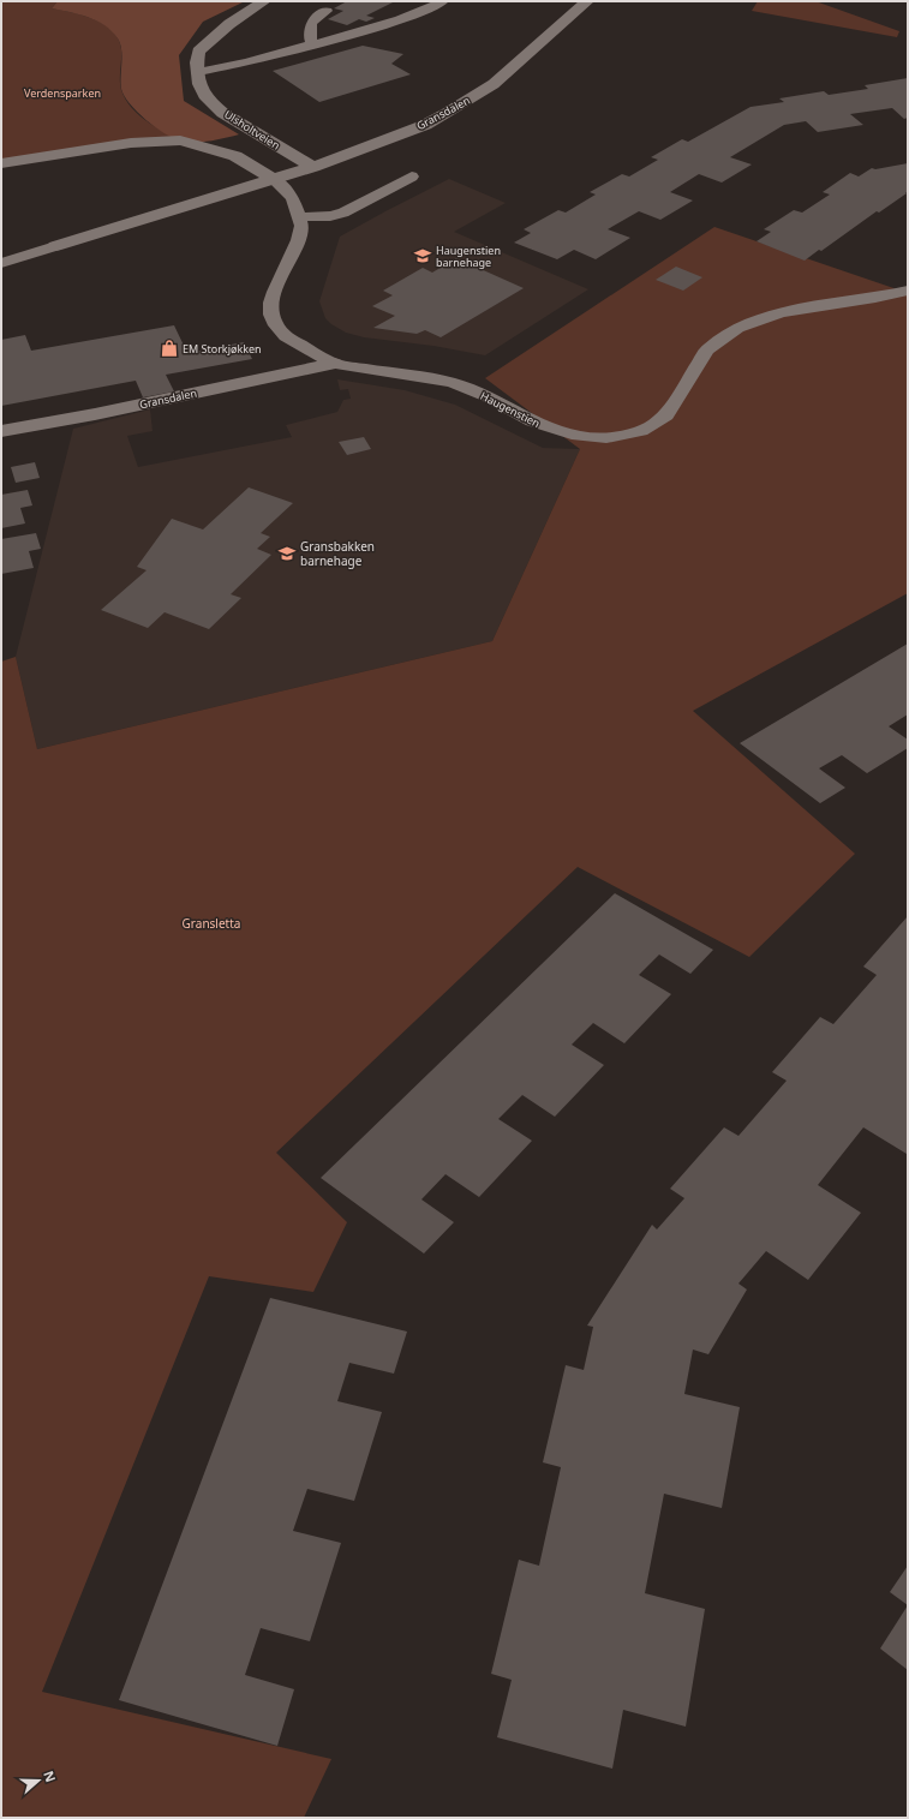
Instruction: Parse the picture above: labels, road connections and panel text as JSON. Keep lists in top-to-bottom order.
{
  "streets": {
    "street": ["Gransdalen", "Ulsholtveien"],
    "lane": ["Haugenstien"]
  },
  "crossings": [
    ["Gransdalen", "Ulsholtveien"],
    ["Gransdalen", "Haugenstien"]
  ],
  "parks": ["Verdensparken", "Gransletta"],
  "places": {
    "school or university": ["Haugenstien barnehage", "Gransbakken barnehage"],
    "shop": ["EM Storkjøkken"]
  },
  "north": "right"
}
